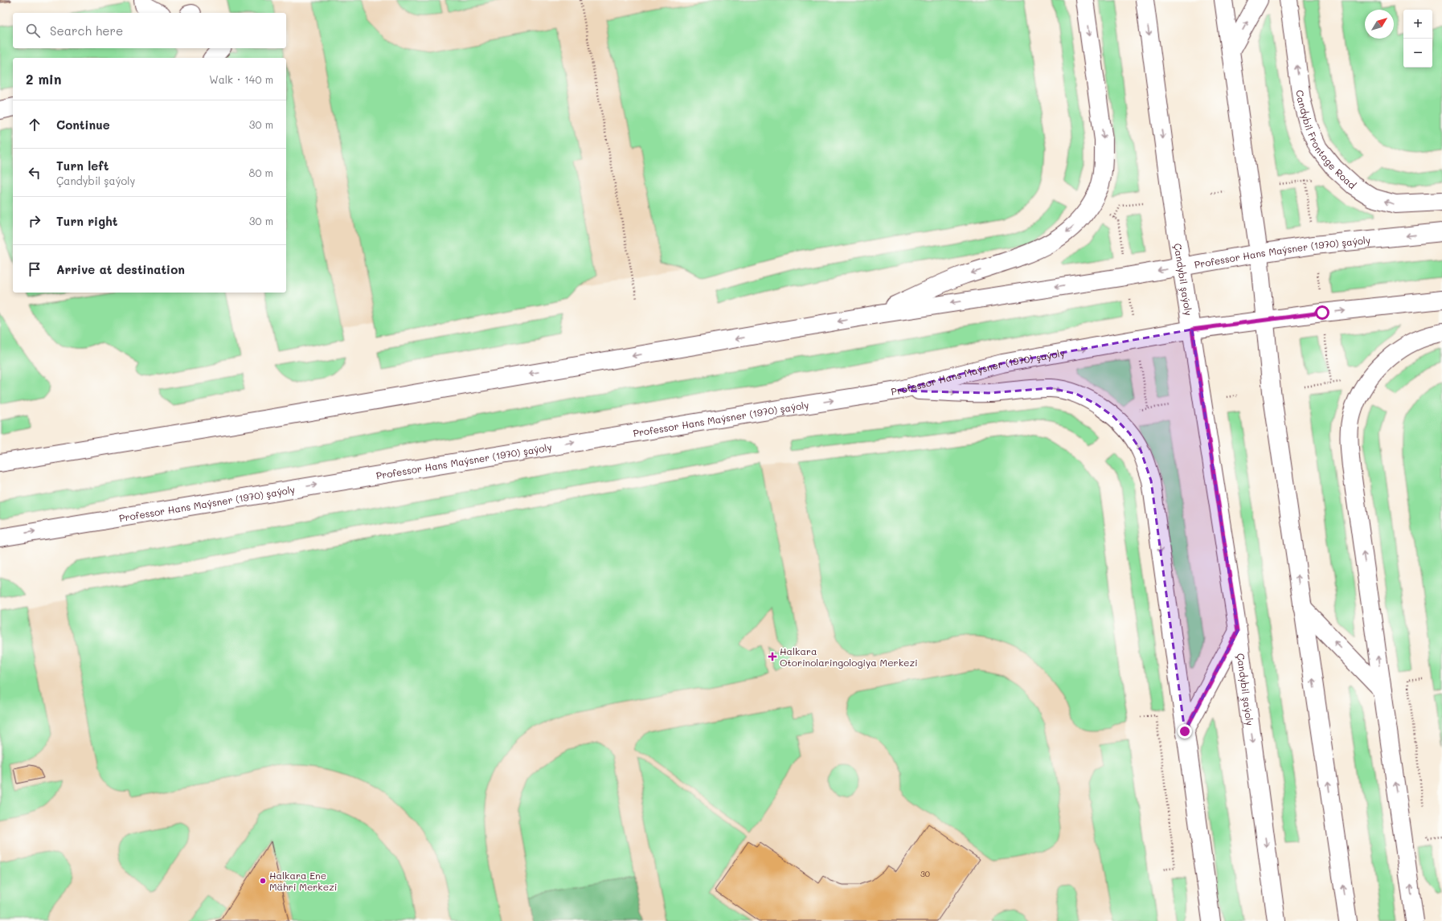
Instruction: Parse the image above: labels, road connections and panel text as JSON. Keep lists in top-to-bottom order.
{
  "streets": {
    "street": ["Candybil Frontage Road", "Professor Hans Maýsner (1970) şaýoly", "Çandybil şaýoly"]
  },
  "crossings": [
    ["Professor Hans Maýsner (1970) şaýoly", "Çandybil şaýoly"]
  ],
  "one_way": ["Candybil Frontage Road"],
  "places": {
    "health": ["Halkara Otorinolaringologiya Merkezi"],
    "other": ["Halkara Ene Mähri Merkezi"]
  },
  "house_numbers": ["30"],
  "north": "top right",
  "page": {
    "map_buttons": ["+", "−"],
    "search": "Search here",
    "heading": ["2 min", "Walk · 140 m"],
    "list": [
      ["Continue", "30 m"],
      ["Turn left", "Çandybil şaýoly", "80 m"],
      ["Turn right", "30 m"],
      "Arrive at destination"
    ]
  }
}
